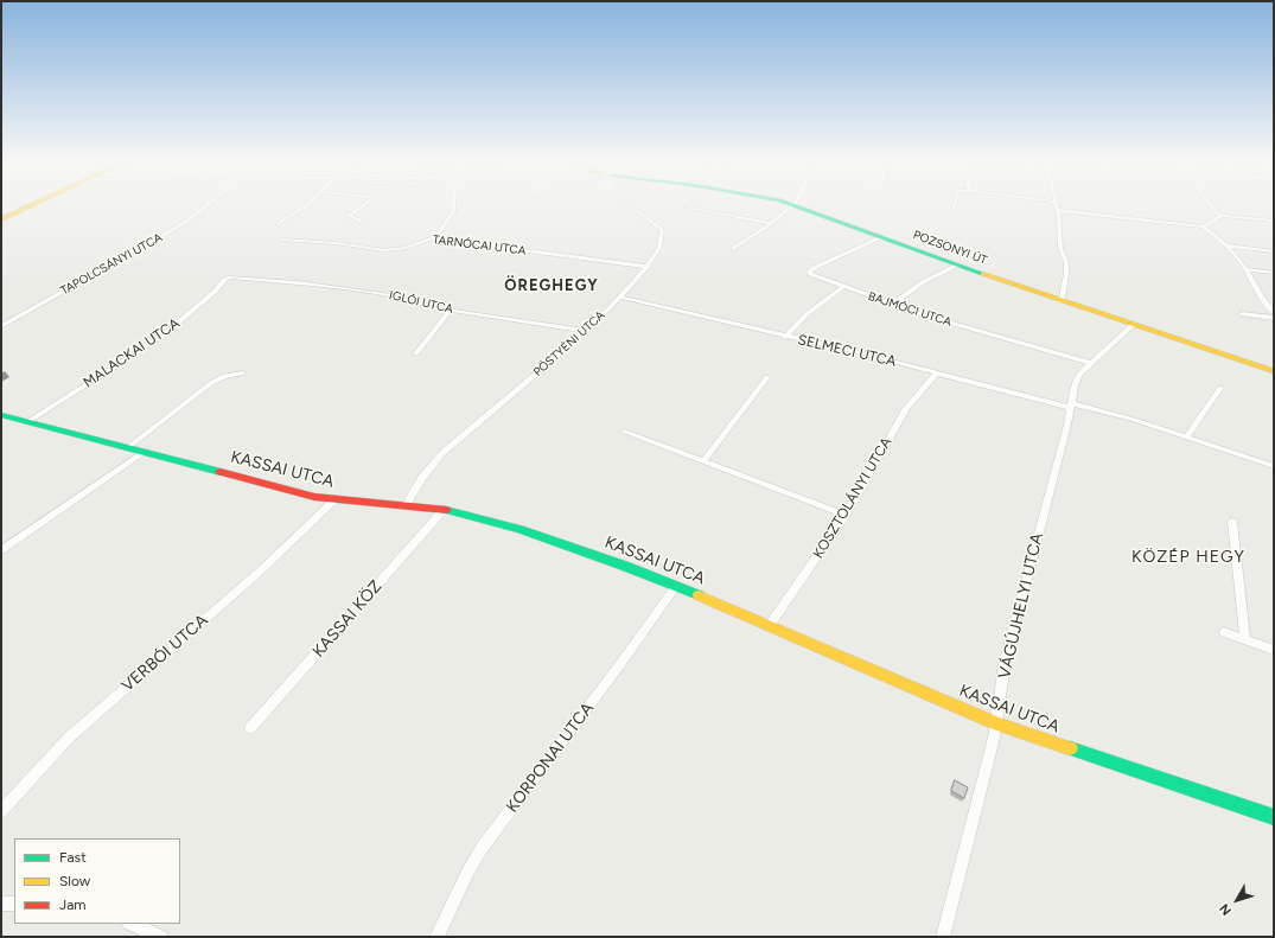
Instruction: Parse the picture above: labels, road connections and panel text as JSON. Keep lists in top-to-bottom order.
{
  "streets": {
    "street": [
      "TARNÓCAI UTCA",
      "POZSONYI ÚT",
      "TAPOLCSÁNYI UTCA",
      "IGLÓI UTCA",
      "BAJMÓCI UTCA",
      "PÖSTYÉNI UTCA",
      "SELMECI UTCA",
      "MALACKAI UTCA",
      "KASSAI UTCA",
      "KOSZTOLÁNYI UTCA",
      "VÁGÚJHELYI UTCA",
      "KASSAI KÖZ",
      "VERBÓI UTCA",
      "KORPONAI UTCA"
    ]
  },
  "crossings": [
    ["TARNÓCAI UTCA", "PÖSTYÉNI UTCA"],
    ["POZSONYI ÚT", "BAJMÓCI UTCA"],
    ["POZSONYI ÚT", "VÁGÚJHELYI UTCA"],
    ["IGLÓI UTCA", "PÖSTYÉNI UTCA"],
    ["IGLÓI UTCA", "MALACKAI UTCA"],
    ["BAJMÓCI UTCA", "VÁGÚJHELYI UTCA"],
    ["PÖSTYÉNI UTCA", "SELMECI UTCA"],
    ["PÖSTYÉNI UTCA", "KASSAI UTCA"],
    ["SELMECI UTCA", "KOSZTOLÁNYI UTCA"],
    ["SELMECI UTCA", "VÁGÚJHELYI UTCA"],
    ["MALACKAI UTCA", "KASSAI UTCA"],
    ["KASSAI UTCA", "KOSZTOLÁNYI UTCA"],
    ["KASSAI UTCA", "VÁGÚJHELYI UTCA"],
    ["KASSAI UTCA", "KASSAI KÖZ"],
    ["KASSAI UTCA", "VERBÓI UTCA"],
    ["KASSAI UTCA", "KORPONAI UTCA"]
  ],
  "districts": ["ÖREGHEGY", "KÖZÉP HEGY"],
  "legend": ["Fast", "Slow", "Jam"],
  "north": "bottom left"
}
